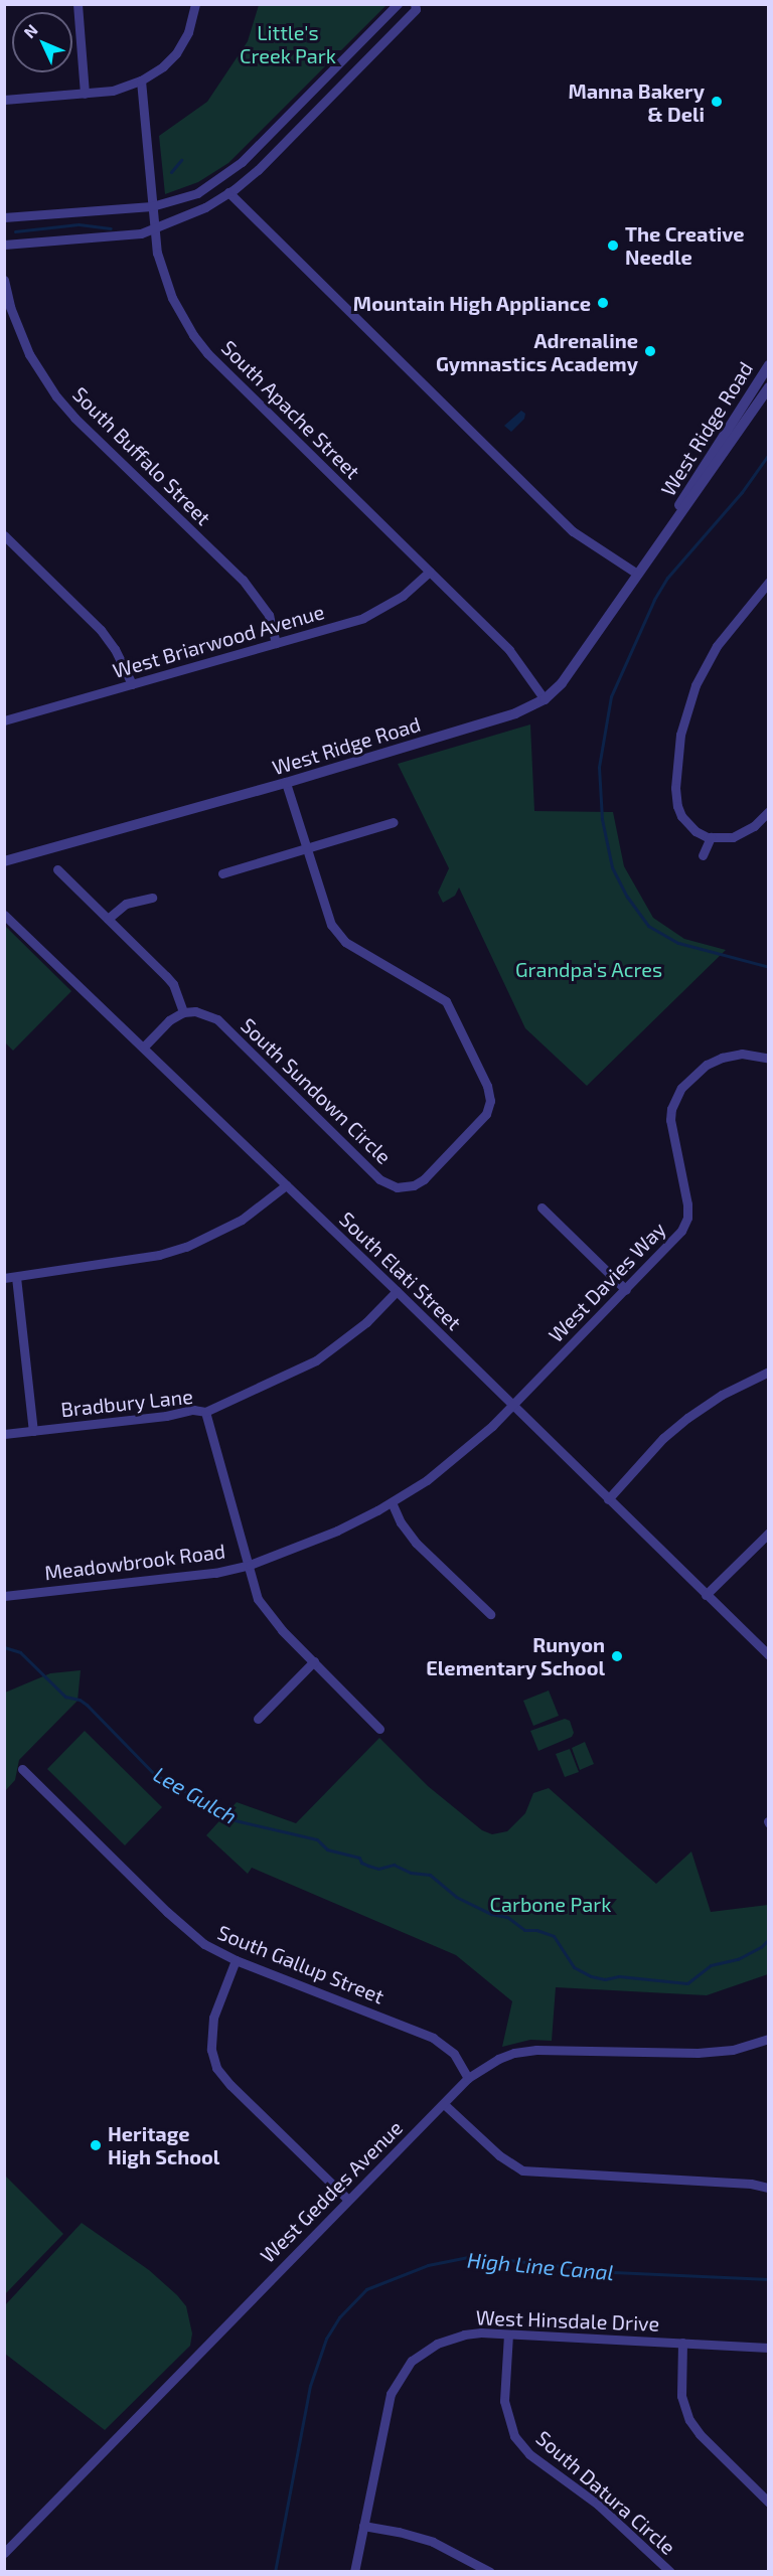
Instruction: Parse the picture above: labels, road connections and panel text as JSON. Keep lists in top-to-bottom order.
{
  "streets": {
    "street": [
      "South Apache Street",
      "West Ridge Road",
      "South Buffalo Street",
      "West Briarwood Avenue",
      "South Sundown Circle",
      "South Elati Street",
      "West Davies Way",
      "Bradbury Lane",
      "Meadowbrook Road",
      "South Gallup Street",
      "West Geddes Avenue",
      "West Hinsdale Drive",
      "South Datura Circle"
    ]
  },
  "crossings": [
    ["South Apache Street", "West Ridge Road"],
    ["South Apache Street", "West Briarwood Avenue"],
    ["West Ridge Road", "South Sundown Circle"],
    ["South Buffalo Street", "West Briarwood Avenue"],
    ["South Elati Street", "West Davies Way"],
    ["South Elati Street", "Bradbury Lane"],
    ["South Elati Street", "Meadowbrook Road"],
    ["West Davies Way", "Meadowbrook Road"],
    ["South Gallup Street", "West Geddes Avenue"],
    ["West Hinsdale Drive", "South Datura Circle"]
  ],
  "water": ["Lee Gulch", "High Line Canal"],
  "parks": ["Little's Creek Park", "Grandpa's Acres", "Carbone Park"],
  "places": [
    "Manna Bakery & Deli",
    "The Creative Needle",
    "Mountain High Appliance",
    "Adrenaline Gymnastics Academy",
    "Runyon Elementary School",
    "Heritage High School"
  ],
  "north": "top left"
}
